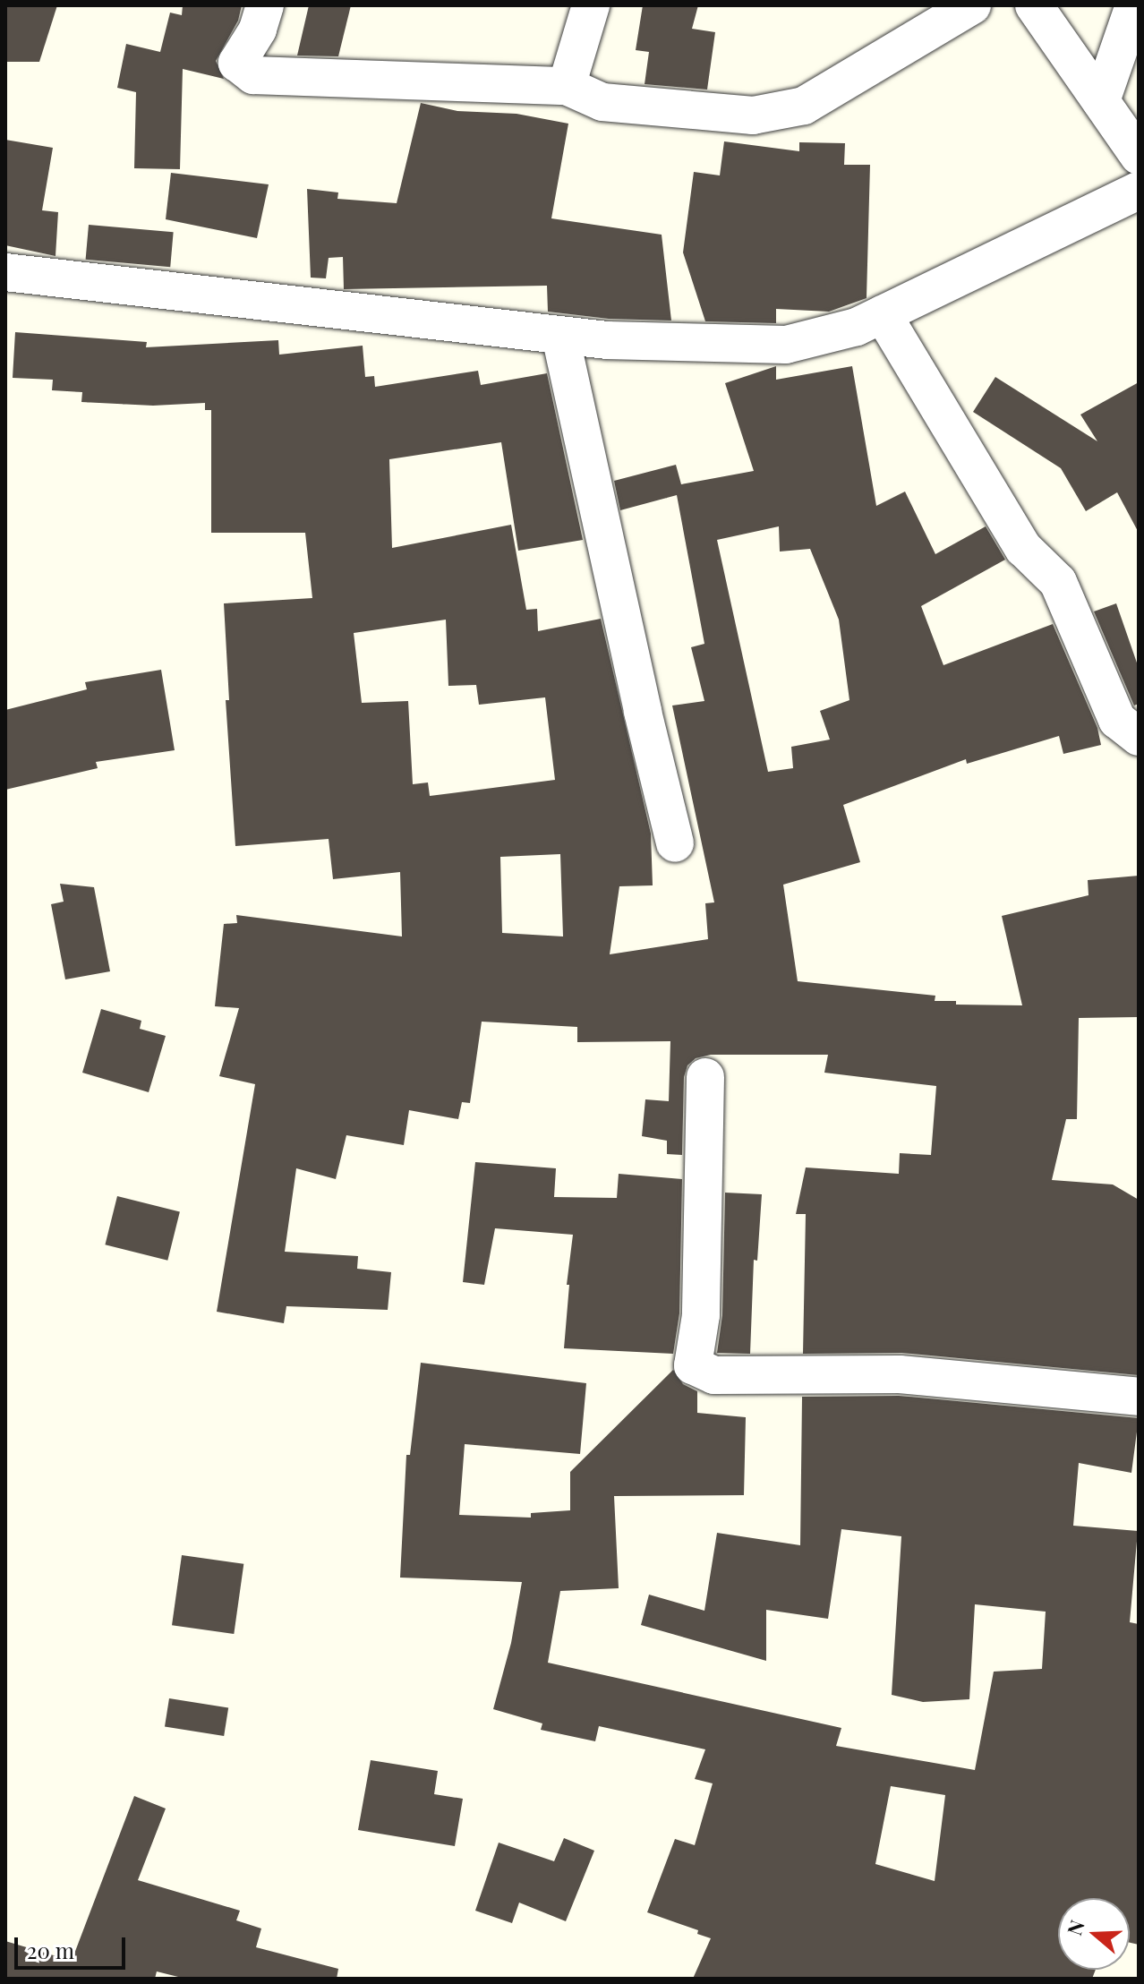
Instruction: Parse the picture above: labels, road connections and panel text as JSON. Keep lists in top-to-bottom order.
{
  "scale_bar": "20 m",
  "north": "left"
}
